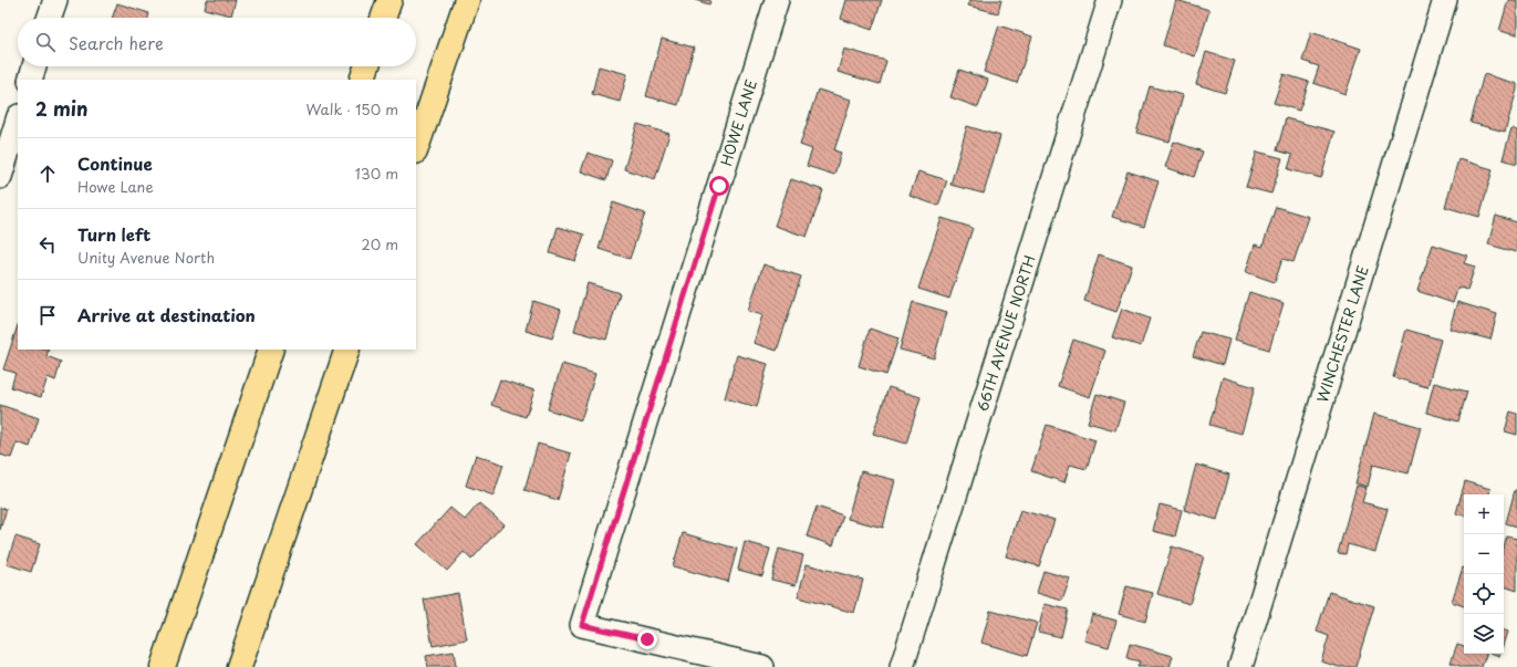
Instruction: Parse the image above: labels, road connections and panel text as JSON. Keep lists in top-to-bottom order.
{
  "streets": {
    "street": ["HOWE LANE", "66TH AVENUE NORTH", "WINCHESTER LANE"]
  },
  "page": {
    "search": "Search here",
    "heading": ["2 min", "Walk · 150 m"],
    "list": [
      ["Continue", "Howe Lane", "130 m"],
      ["Turn left", "Unity Avenue North", "20 m"],
      "Arrive at destination"
    ],
    "map_buttons": ["+", "−"]
  }
}
